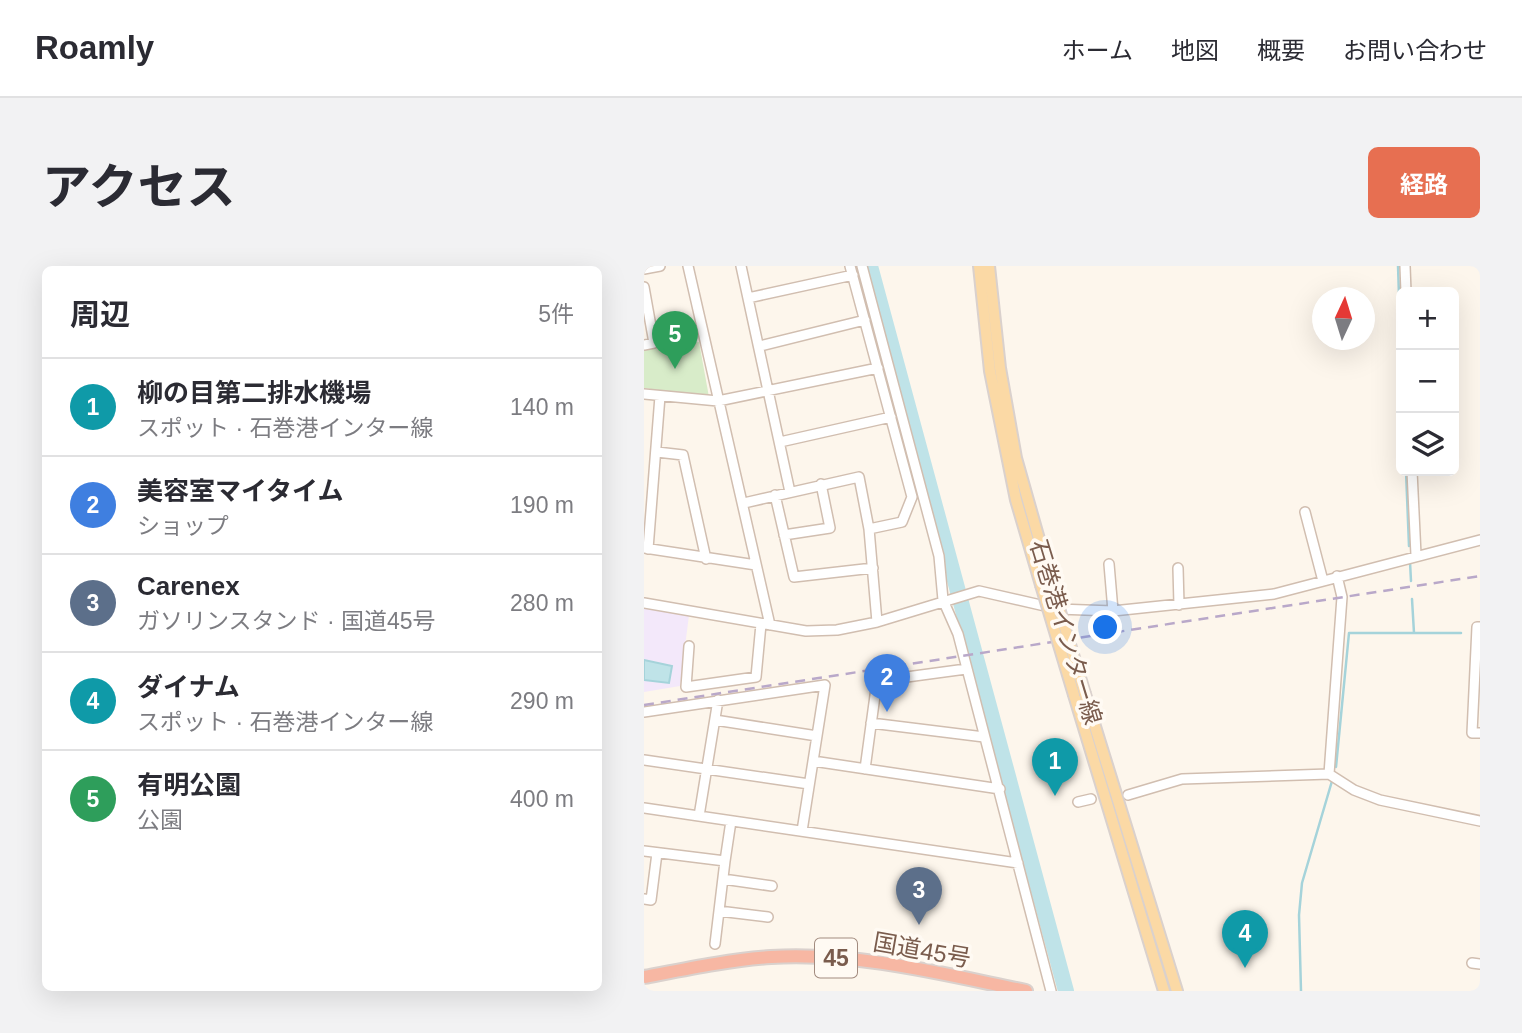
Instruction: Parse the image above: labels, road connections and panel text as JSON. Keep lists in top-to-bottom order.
{
  "streets": {
    "highway": ["国道45号", "45"],
    "main road": ["石巻港インター線"]
  },
  "north": "top",
  "page": {
    "header": "Roamly",
    "nav": [
      "ホーム",
      "地図",
      "概要",
      "お問い合わせ"
    ],
    "title": "アクセス",
    "buttons": "経路",
    "heading": ["周辺", "5件"],
    "map_buttons": ["+", "−"],
    "pins": [
      "5",
      "2",
      "1",
      "3",
      "4"
    ],
    "list": [
      {
        "mark": "1",
        "name": "柳の目第二排水機場",
        "note": "スポット · 石巻港インター線",
        "value": "140 m"
      },
      {
        "mark": "2",
        "name": "美容室マイタイム",
        "note": "ショップ",
        "value": "190 m"
      },
      {
        "mark": "3",
        "name": "Carenex",
        "note": "ガソリンスタンド · 国道45号",
        "value": "280 m"
      },
      {
        "mark": "4",
        "name": "ダイナム",
        "note": "スポット · 石巻港インター線",
        "value": "290 m"
      },
      {
        "mark": "5",
        "name": "有明公園",
        "note": "公園",
        "value": "400 m"
      }
    ]
  }
}
